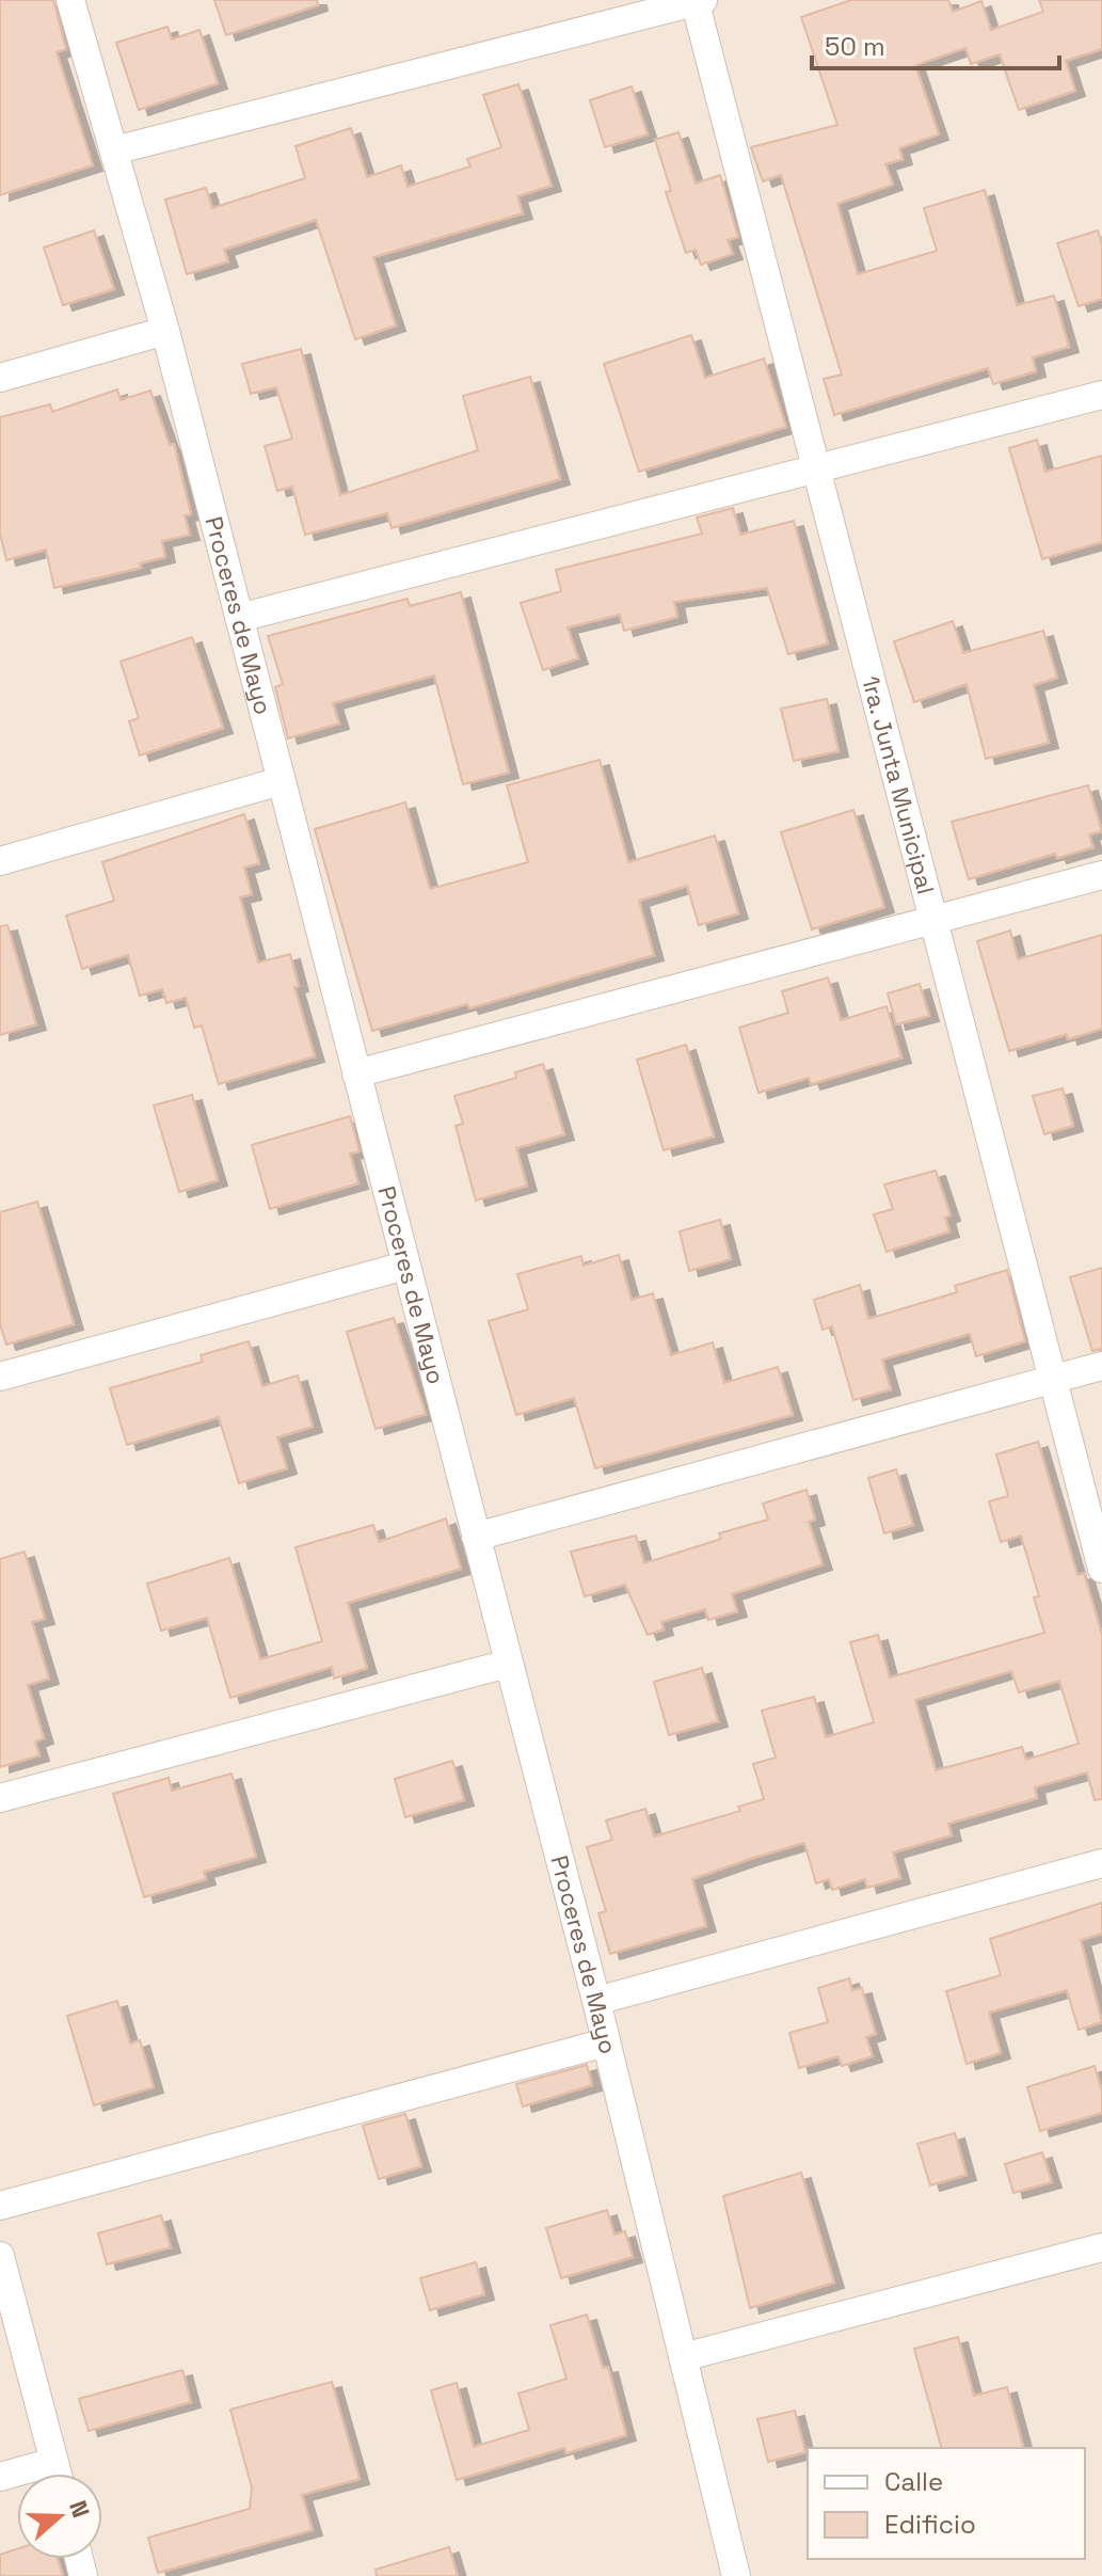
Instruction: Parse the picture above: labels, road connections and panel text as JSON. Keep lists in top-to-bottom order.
{
  "streets": {
    "street": ["Proceres de Mayo", "1ra. Junta Municipal"]
  },
  "legend": ["Calle", "Edificio"],
  "scale_bar": "50 m",
  "north": "right"
}
